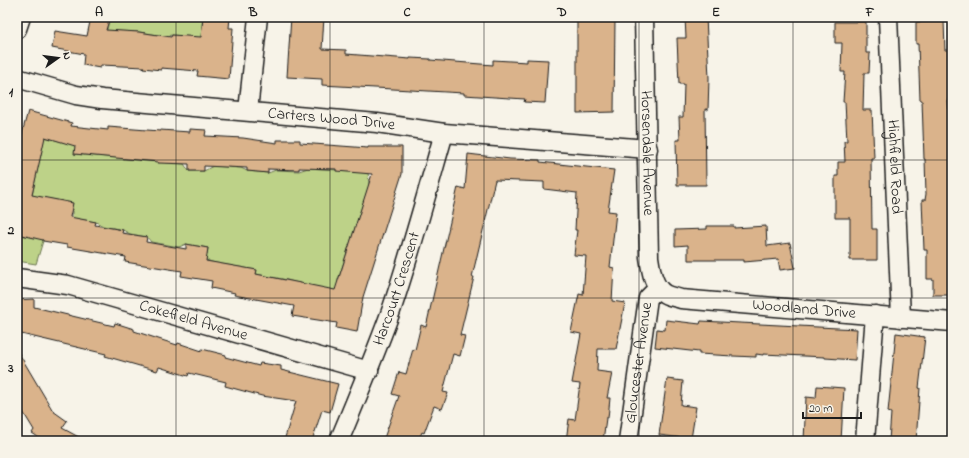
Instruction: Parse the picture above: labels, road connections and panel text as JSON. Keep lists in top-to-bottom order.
{
  "streets": {
    "street": [
      "Carters Wood Drive",
      "Horsendale Avenue",
      "Highfield Road",
      "Harcourt Crescent",
      "Woodland Drive",
      "Cokefield Avenue",
      "Gloucester Avenue"
    ]
  },
  "crossings": [
    ["Carters Wood Drive", "Horsendale Avenue"],
    ["Carters Wood Drive", "Harcourt Crescent"],
    ["Horsendale Avenue", "Woodland Drive"],
    ["Horsendale Avenue", "Gloucester Avenue"],
    ["Highfield Road", "Woodland Drive"],
    ["Harcourt Crescent", "Cokefield Avenue"],
    ["Woodland Drive", "Gloucester Avenue"]
  ],
  "scale_bar": "20 m",
  "north": "right",
  "grid": {
    "columns": [
      "A",
      "B",
      "C",
      "D",
      "E",
      "F"
    ],
    "rows": ["1", "2", "3"]
  }
}
